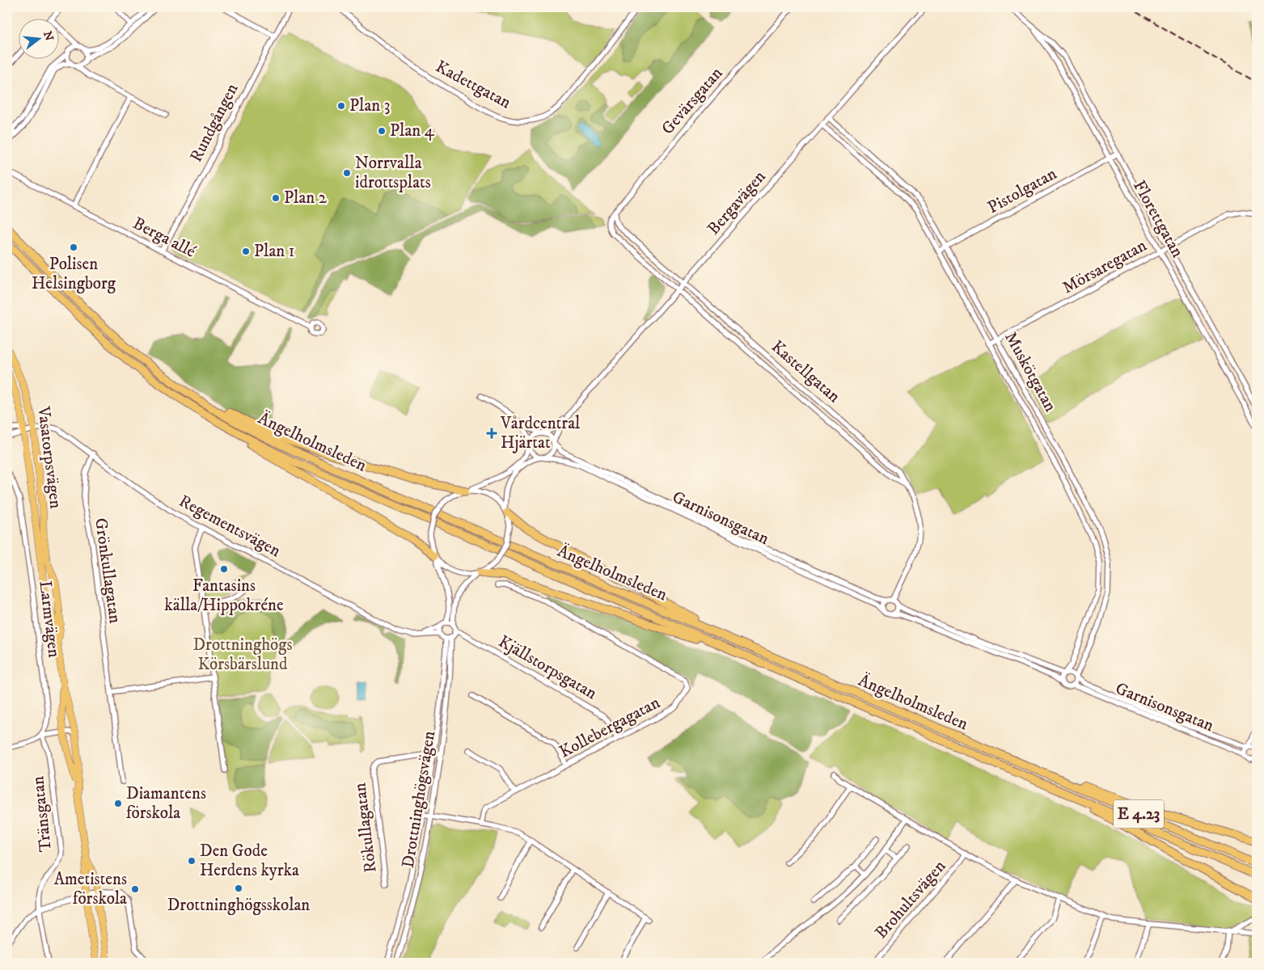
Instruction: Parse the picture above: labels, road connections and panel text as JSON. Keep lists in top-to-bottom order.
{
  "streets": {
    "highway": ["Ängelholmsleden", "E 4.23"],
    "main road": ["Vasatorpsvägen"],
    "street": [
      "Kadettgatan",
      "Gevärsgatan",
      "Rundgången",
      "Pistolgatan",
      "Bergavägen",
      "Florettgatan",
      "Berga allé",
      "Mörsaregatan",
      "Kastellgatan",
      "Muskötgatan",
      "Garnisonsgatan",
      "Regementsvägen",
      "Grönkullagatan",
      "Larmvägen",
      "Kjällstorpsgatan",
      "Kollebergagatan",
      "Drottninghögsvägen",
      "Tränsgatan",
      "Rökullagatan",
      "Brohultsvägen"
    ]
  },
  "crossings": [
    ["Gevärsgatan", "Bergavägen"],
    ["Gevärsgatan", "Kastellgatan"],
    ["Rundgången", "Berga allé"],
    ["Pistolgatan", "Florettgatan"],
    ["Pistolgatan", "Muskötgatan"],
    ["Bergavägen", "Kastellgatan"],
    ["Bergavägen", "Muskötgatan"],
    ["Bergavägen", "Garnisonsgatan"],
    ["Florettgatan", "Mörsaregatan"],
    ["Mörsaregatan", "Muskötgatan"],
    ["Kastellgatan", "Garnisonsgatan"],
    ["Muskötgatan", "Garnisonsgatan"],
    ["Vasatorpsvägen", "Regementsvägen"],
    ["Regementsvägen", "Grönkullagatan"],
    ["Regementsvägen", "Kjällstorpsgatan"],
    ["Regementsvägen", "Drottninghögsvägen"],
    ["Larmvägen", "Tränsgatan"],
    ["Kjällstorpsgatan", "Kollebergagatan"],
    ["Kjällstorpsgatan", "Drottninghögsvägen"],
    ["Drottninghögsvägen", "Rökullagatan"]
  ],
  "parks": ["Drottninghögs Körsbärslund"],
  "places": {
    "other": [
      "Plan 3",
      "Plan 4",
      "Norrvalla idrottsplats",
      "Plan 2",
      "Polisen Helsingborg",
      "Plan 1",
      "Fantasins källa/Hippokréne",
      "Diamantens förskola",
      "Den Gode Herdens kyrka",
      "Drottninghögsskolan",
      "Ametistens förskola"
    ],
    "health": ["Vårdcentral Hjärtat"]
  },
  "north": "right"
}
